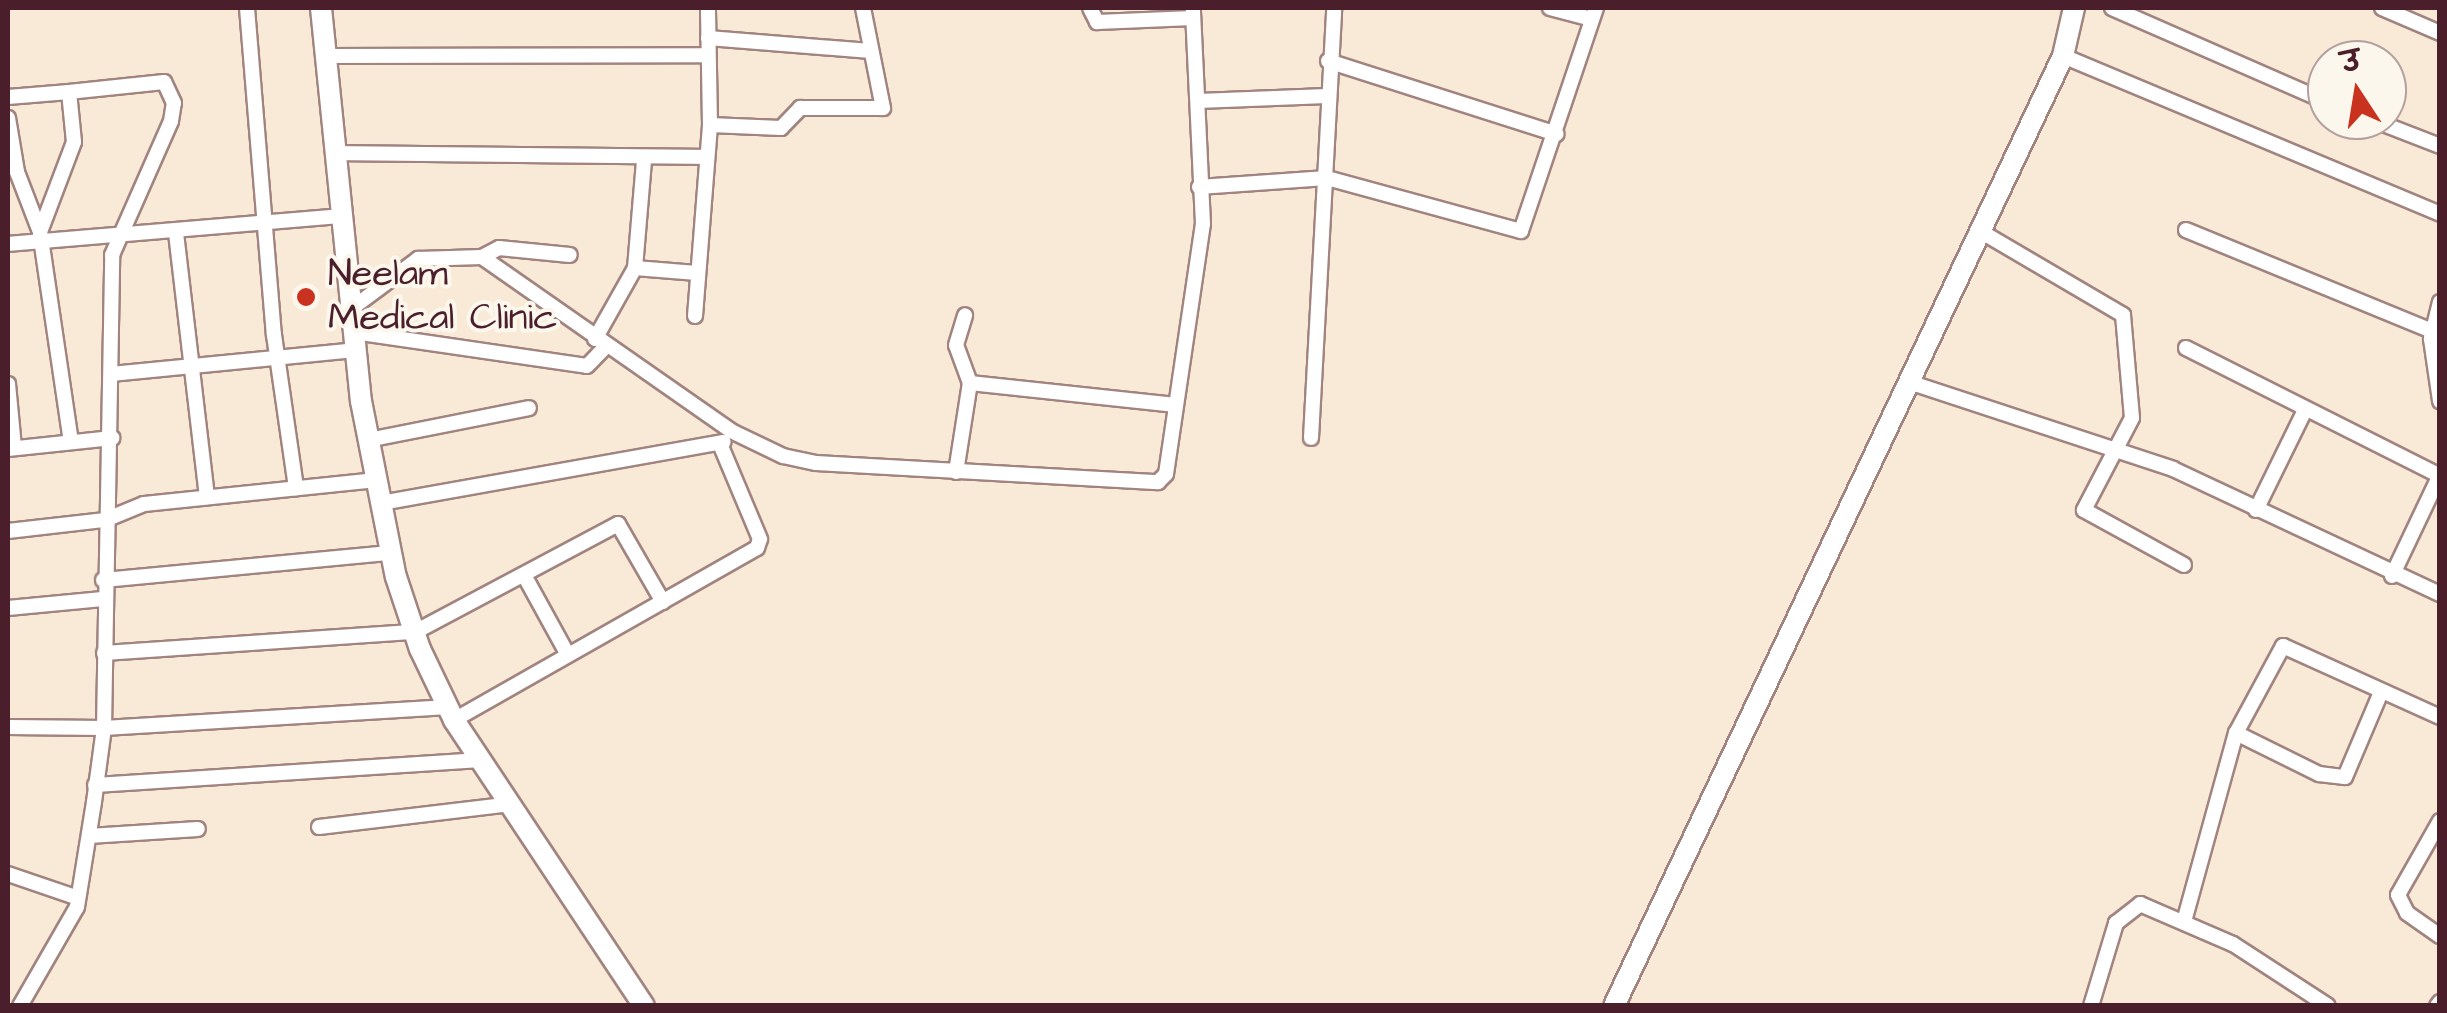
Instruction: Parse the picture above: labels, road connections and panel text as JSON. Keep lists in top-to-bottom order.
{
  "places": ["Neelam Medical Clinic"],
  "north": "top"
}
